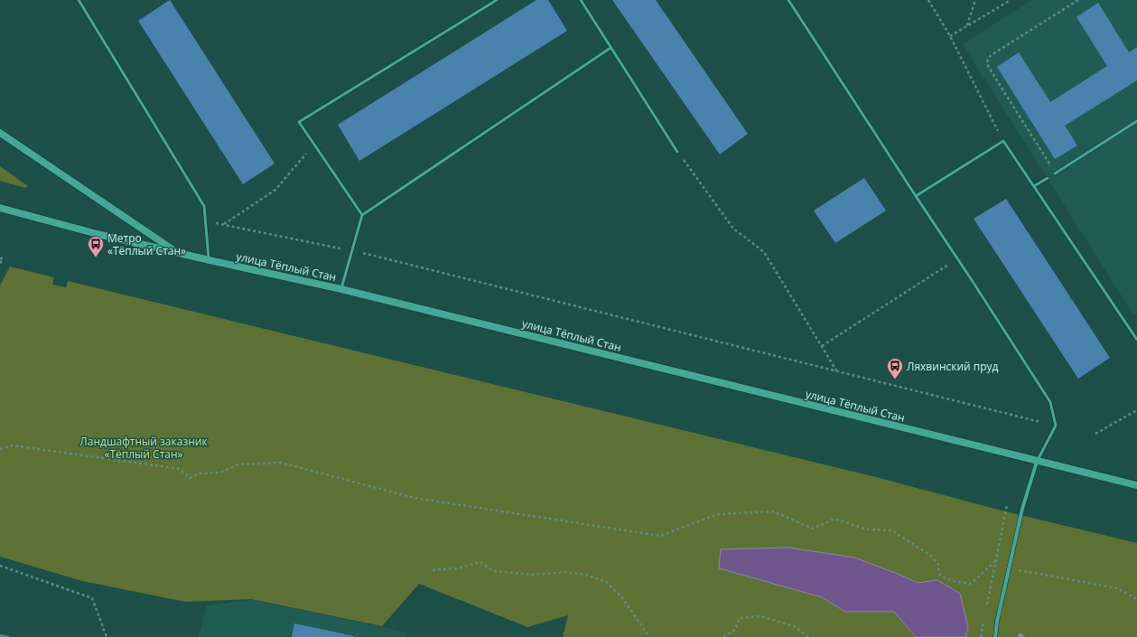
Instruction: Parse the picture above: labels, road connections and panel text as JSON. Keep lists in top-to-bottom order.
{
  "streets": {
    "street": ["улица Тёплый Стан"]
  },
  "parks": ["Ландшафтный заказник «Тёплый Стан»"],
  "places": {
    "bus stop": ["Метро «Тёплый Стан»", "Ляхвинский пруд"]
  }
}
